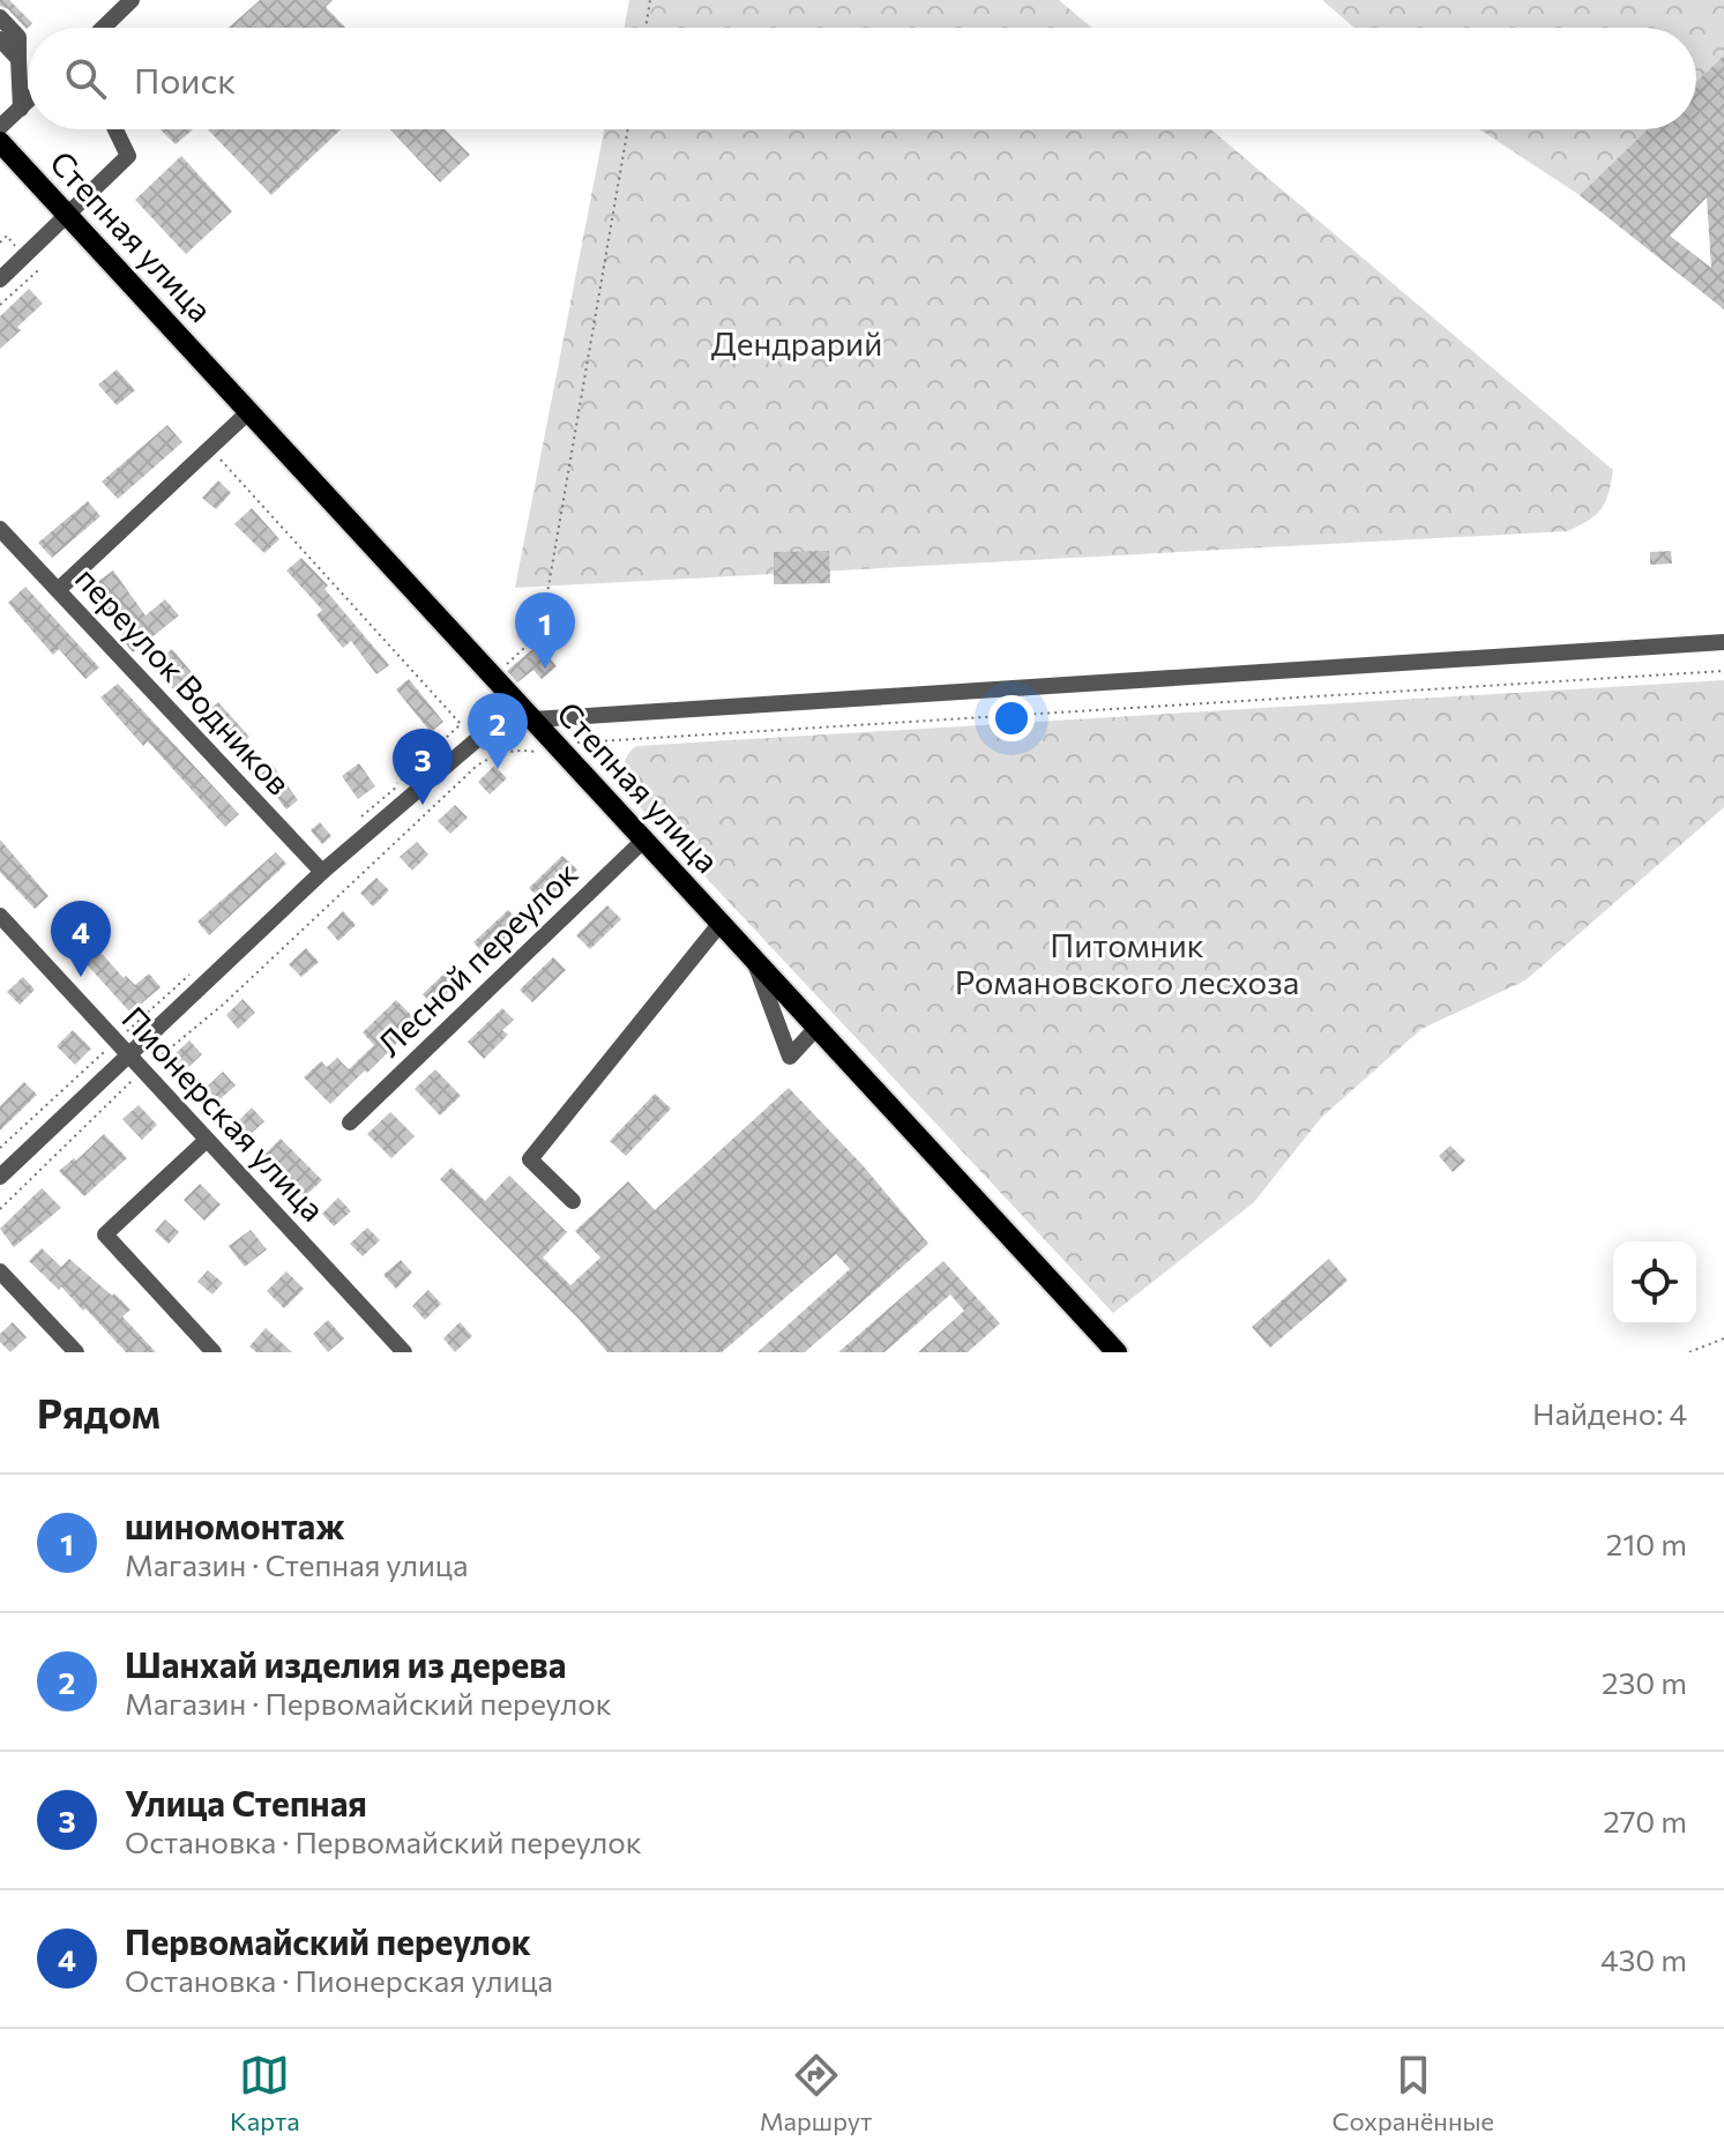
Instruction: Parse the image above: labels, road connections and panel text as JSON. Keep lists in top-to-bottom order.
{
  "streets": {
    "main road": ["Степная улица"],
    "street": ["переулок Водников", "Лесной переулок", "Пионерская улица"]
  },
  "crossings": [
    ["Степная улица", "Лесной переулок"]
  ],
  "parks": ["Дендрарий", "Питомник Романовского лесхоза"],
  "page": {
    "search": "Поиск",
    "pins": [
      "1",
      "2",
      "3",
      "4"
    ],
    "heading": ["Рядом", "Найдено: 4"],
    "list": [
      {
        "mark": "1",
        "name": "шиномонтаж",
        "note": "Магазин · Степная улица",
        "value": "210 m"
      },
      {
        "mark": "2",
        "name": "Шанхай изделия из дерева",
        "note": "Магазин · Первомайский переулок",
        "value": "230 m"
      },
      {
        "mark": "3",
        "name": "Улица Степная",
        "note": "Остановка · Первомайский переулок",
        "value": "270 m"
      },
      {
        "mark": "4",
        "name": "Первомайский переулок",
        "note": "Остановка · Пионерская улица",
        "value": "430 m"
      }
    ],
    "nav": ["Карта", "Маршрут", "Сохранённые"]
  }
}
